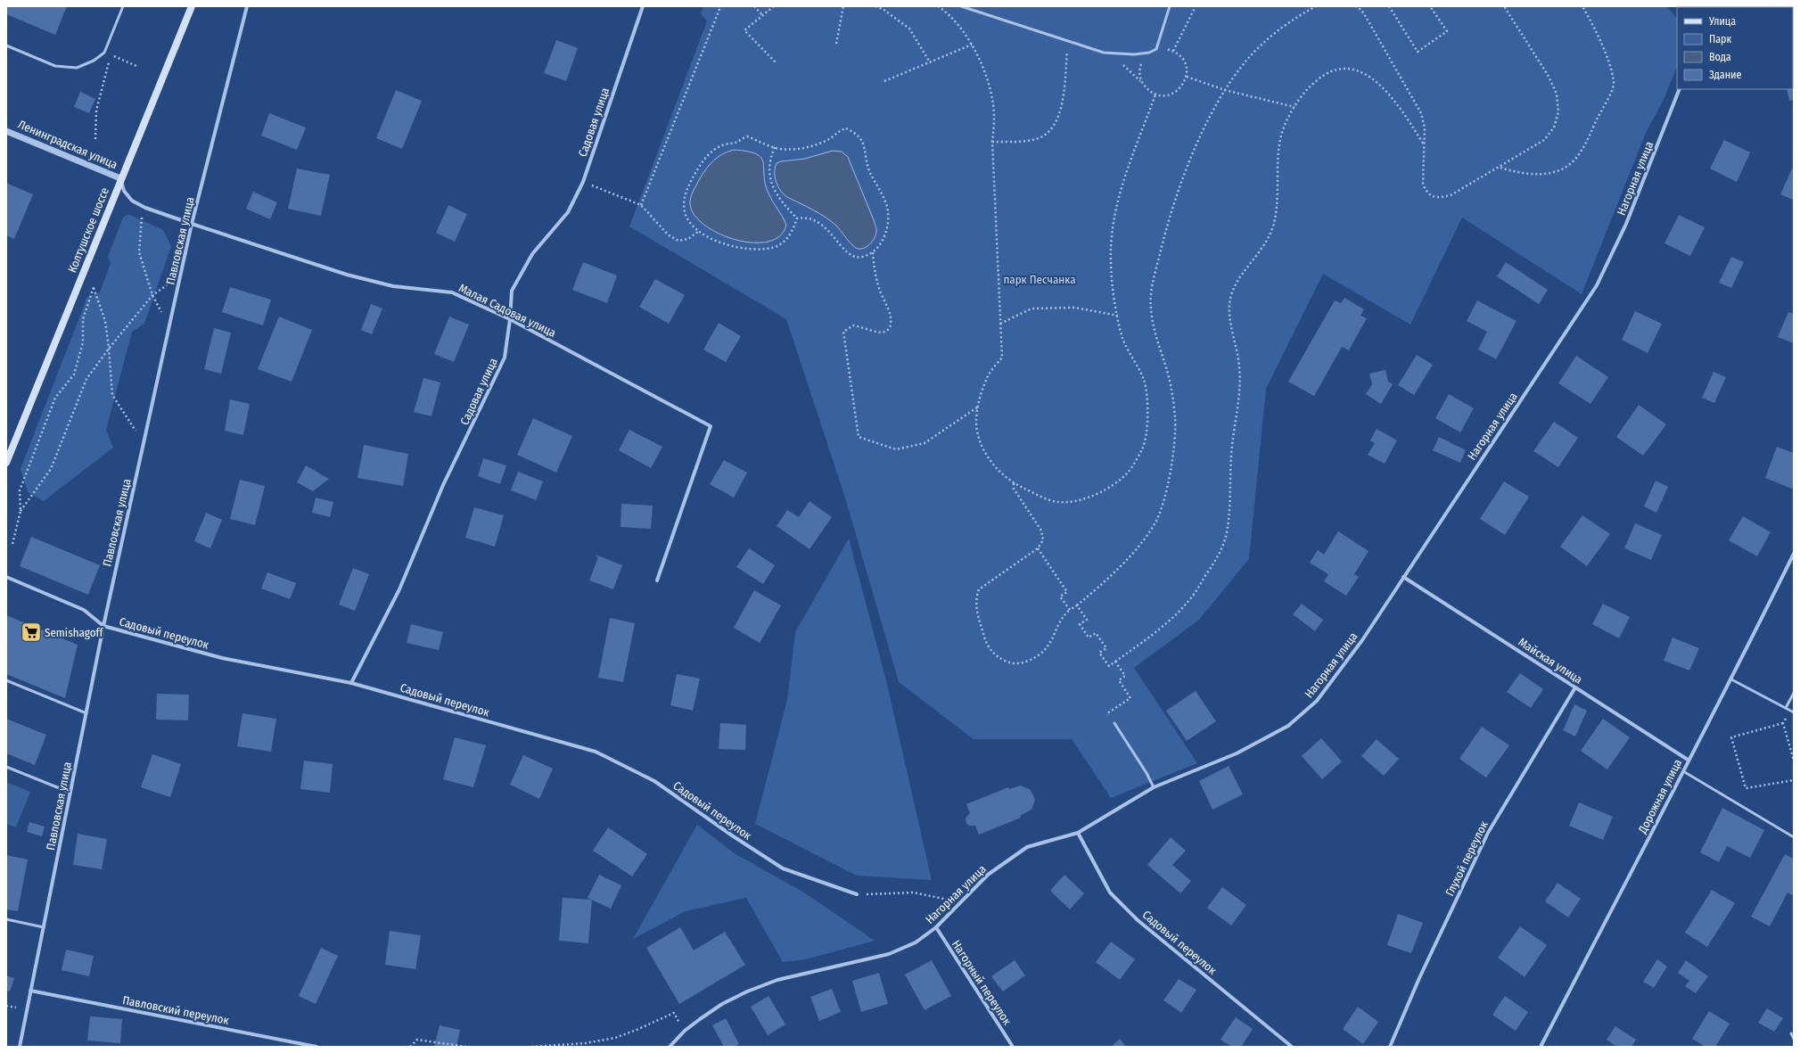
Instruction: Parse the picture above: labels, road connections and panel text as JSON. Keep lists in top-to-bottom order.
{
  "streets": {
    "main road": ["Колтушское шоссе"],
    "street": [
      "Садовая улица",
      "Ленинградская улица",
      "Нагорная улица",
      "Павловская улица",
      "Малая Садовая улица",
      "Садовый переулок",
      "Майская улица",
      "Дорожная улица",
      "Глухой переулок",
      "Нагорный переулок",
      "Павловский переулок"
    ]
  },
  "crossings": [
    ["Садовая улица", "Малая Садовая улица"],
    ["Садовая улица", "Садовый переулок"],
    ["Ленинградская улица", "Колтушское шоссе"],
    ["Ленинградская улица", "Малая Садовая улица"],
    ["Нагорная улица", "Садовый переулок"],
    ["Нагорная улица", "Майская улица"],
    ["Нагорная улица", "Нагорный переулок"],
    ["Колтушское шоссе", "Малая Садовая улица"],
    ["Павловская улица", "Малая Садовая улица"],
    ["Павловская улица", "Садовый переулок"],
    ["Павловская улица", "Павловский переулок"],
    ["Майская улица", "Дорожная улица"],
    ["Майская улица", "Глухой переулок"]
  ],
  "parks": ["парк Песчанка"],
  "places": {
    "supermarket": ["Semishagoff"]
  },
  "legend": [
    "Улица",
    "Парк",
    "Вода",
    "Здание"
  ]
}
